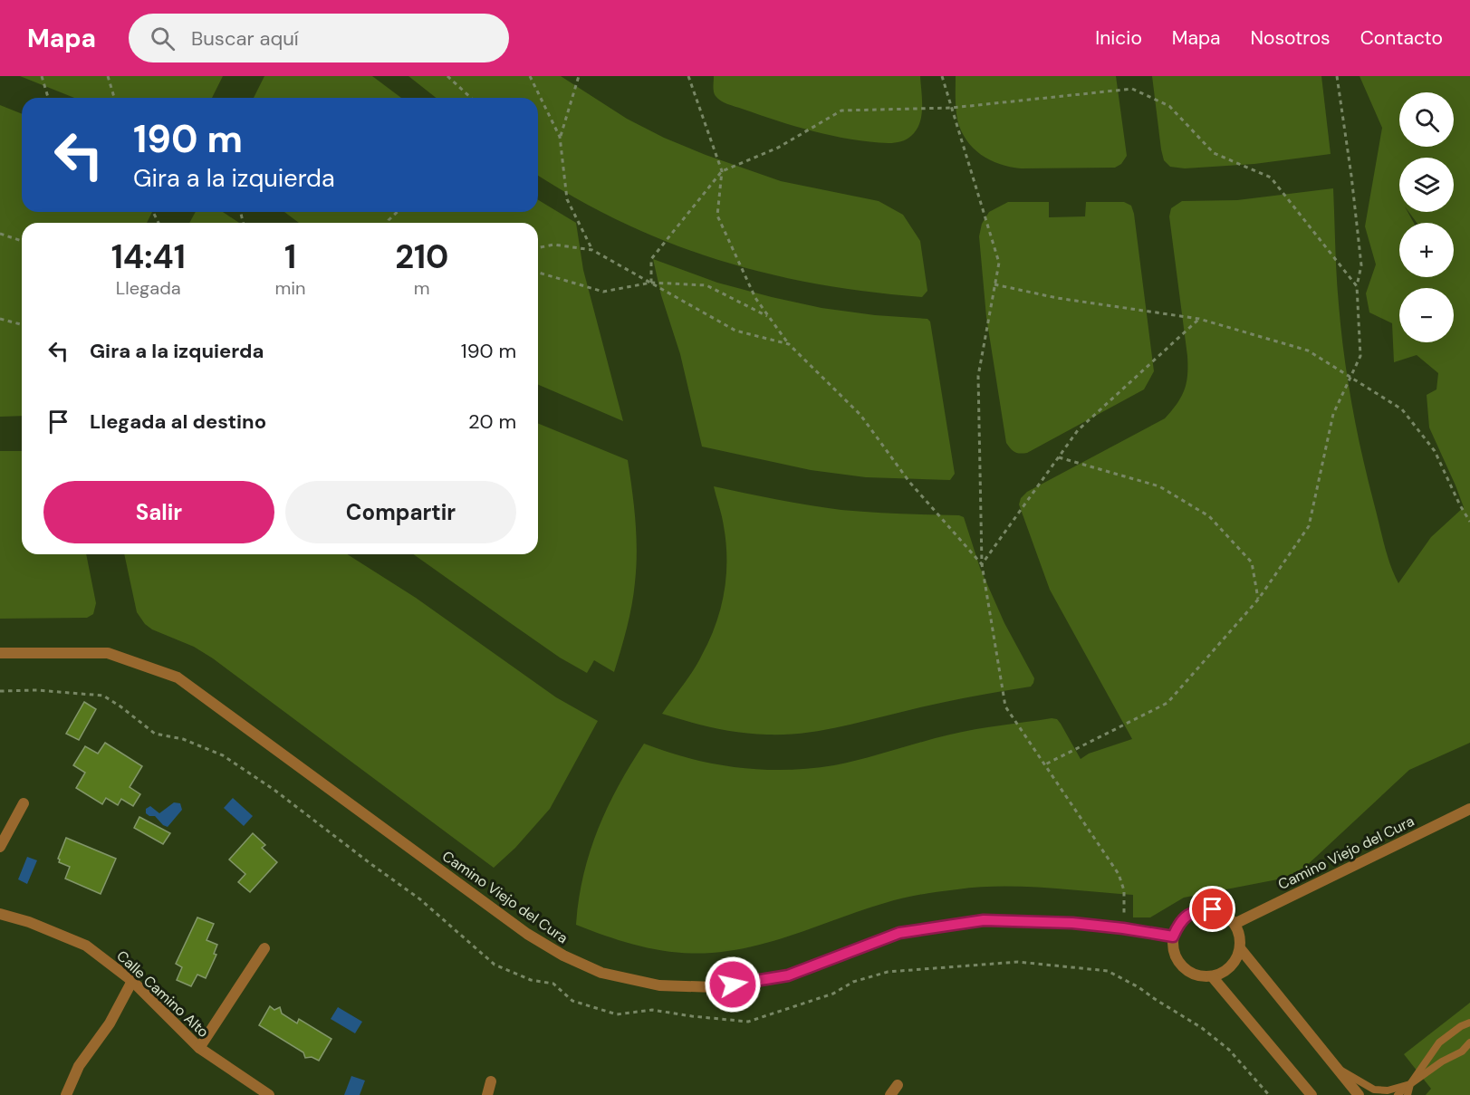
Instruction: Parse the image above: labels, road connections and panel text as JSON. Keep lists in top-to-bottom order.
{
  "streets": {
    "street": ["Camino Viejo del Cura", "Calle Camino Alto"]
  },
  "page": {
    "header": "Mapa",
    "search": "Buscar aquí",
    "nav": [
      "Inicio",
      "Mapa",
      "Nosotros",
      "Contacto"
    ],
    "map_buttons": ["+", "−"],
    "turn": ["190 m", "Gira a la izquierda"],
    "eta": [
      "14:41",
      "Llegada",
      "1",
      "min",
      "210",
      "m"
    ],
    "list": [
      {
        "name": "Gira a la izquierda",
        "value": "190 m"
      },
      {
        "name": "Llegada al destino",
        "value": "20 m"
      }
    ],
    "buttons": ["Salir", "Compartir"]
  }
}
